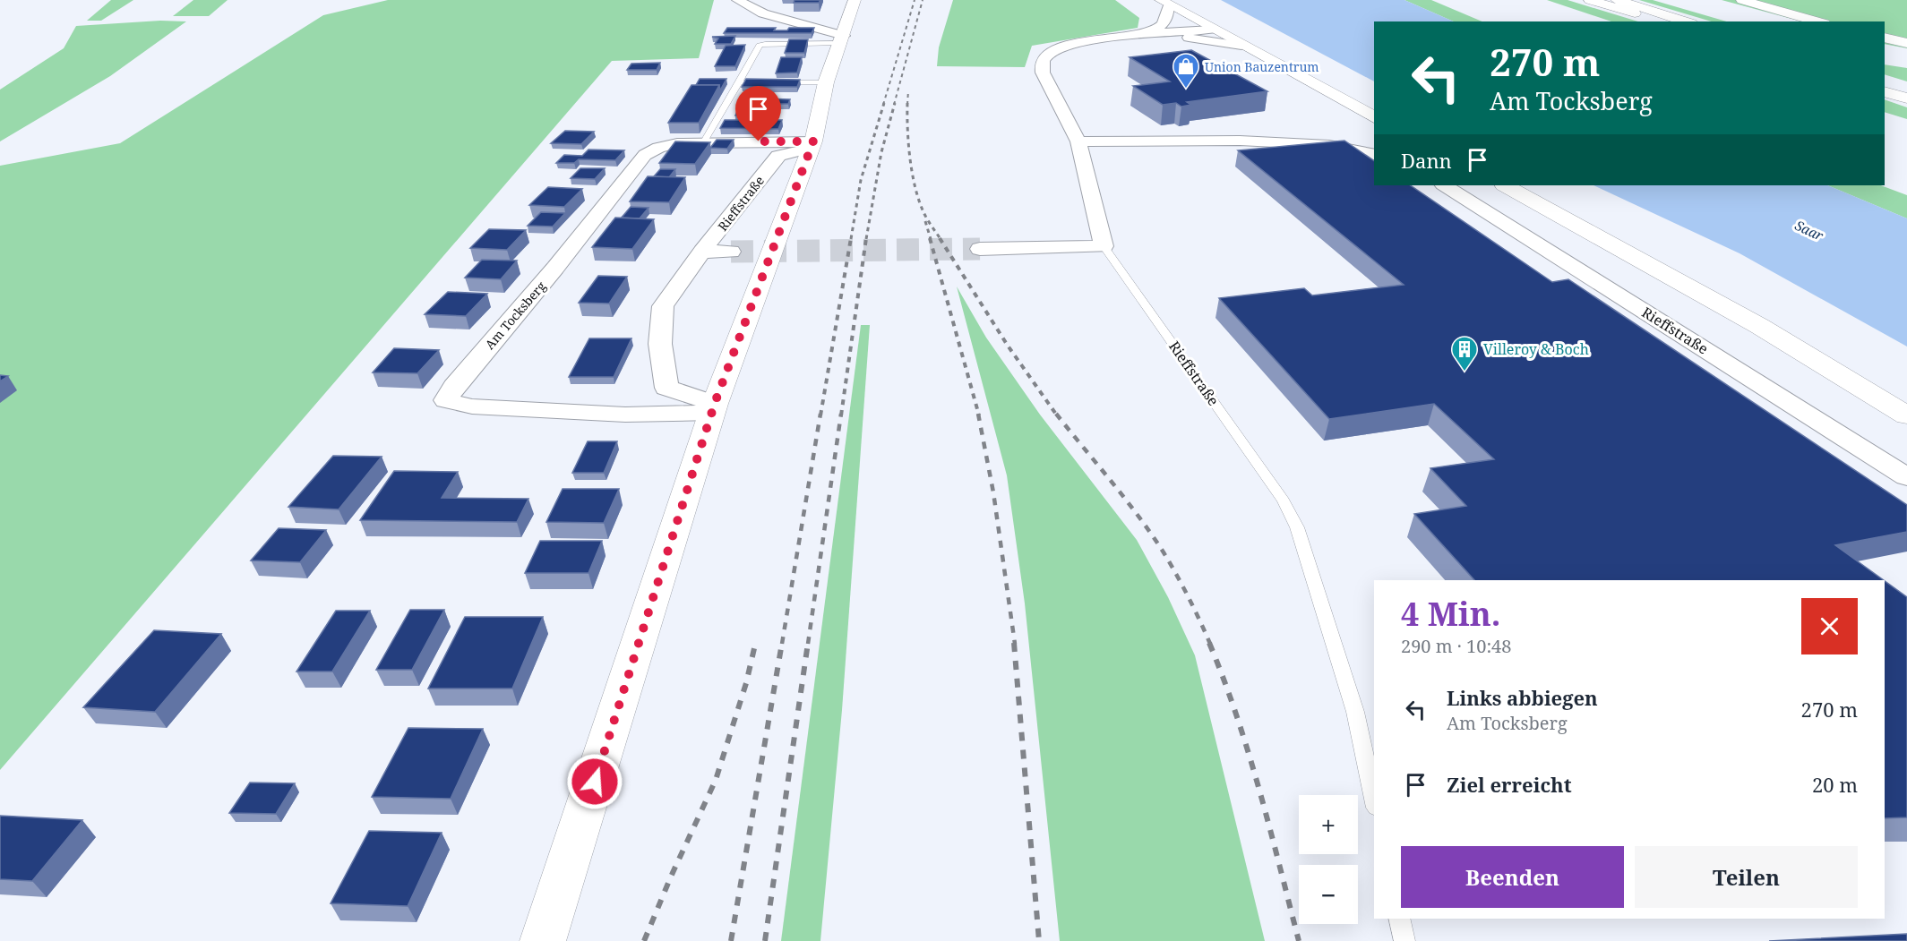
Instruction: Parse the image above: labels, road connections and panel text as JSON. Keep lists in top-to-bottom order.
{
  "streets": {
    "street": ["Rieffstraße", "Am Tocksberg"]
  },
  "crossings": [
    ["Rieffstraße", "Am Tocksberg"]
  ],
  "water": ["Saar"],
  "places": {
    "shop": ["Union Bauzentrum"],
    "building": ["Villeroy & Boch"]
  },
  "page": {
    "turn": ["270 m", "Am Tocksberg"],
    "then": "Dann",
    "heading": ["4 Min.", "290 m · 10:48"],
    "list": [
      {
        "name": "Links abbiegen",
        "note": "Am Tocksberg",
        "value": "270 m"
      },
      {
        "name": "Ziel erreicht",
        "value": "20 m"
      }
    ],
    "map_buttons": ["+", "−"],
    "buttons": ["Beenden", "Teilen"]
  }
}
